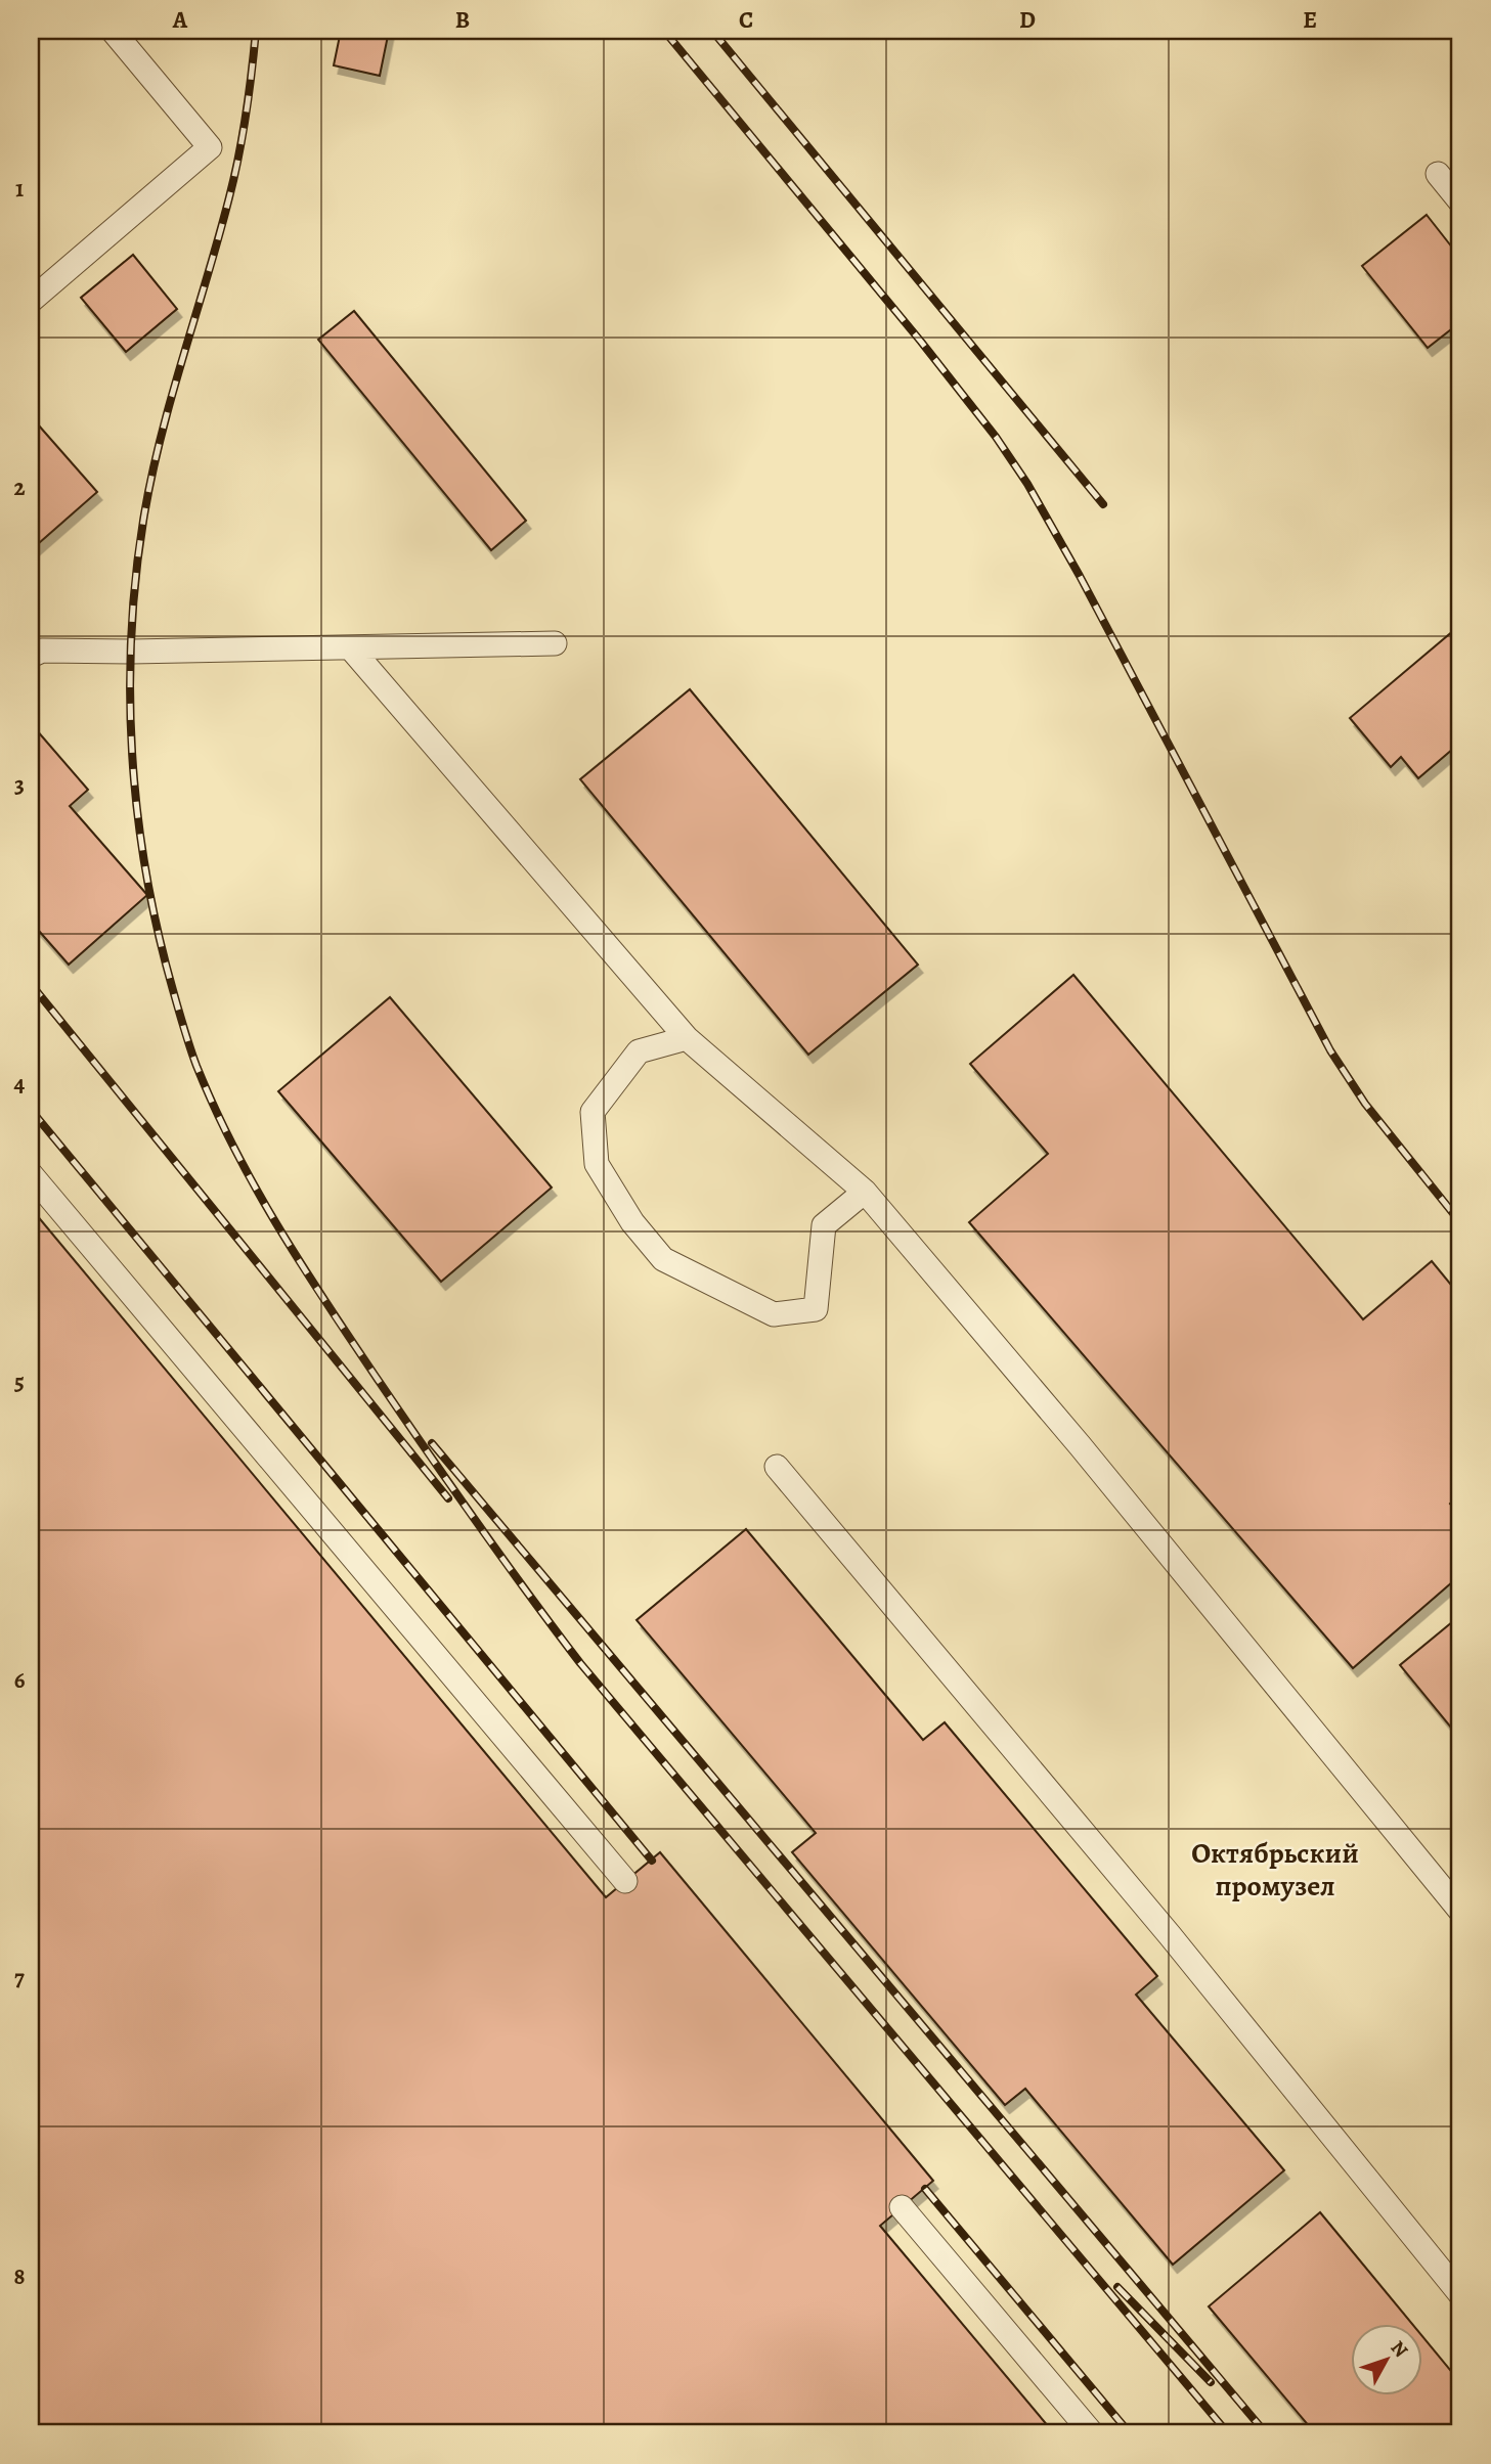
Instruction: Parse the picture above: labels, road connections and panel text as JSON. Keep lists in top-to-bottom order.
{
  "districts": ["Октябрьский промузел"],
  "north": "top right",
  "grid": {
    "columns": [
      "A",
      "B",
      "C",
      "D",
      "E"
    ],
    "rows": [
      "1",
      "2",
      "3",
      "4",
      "5",
      "6",
      "7",
      "8"
    ]
  }
}
